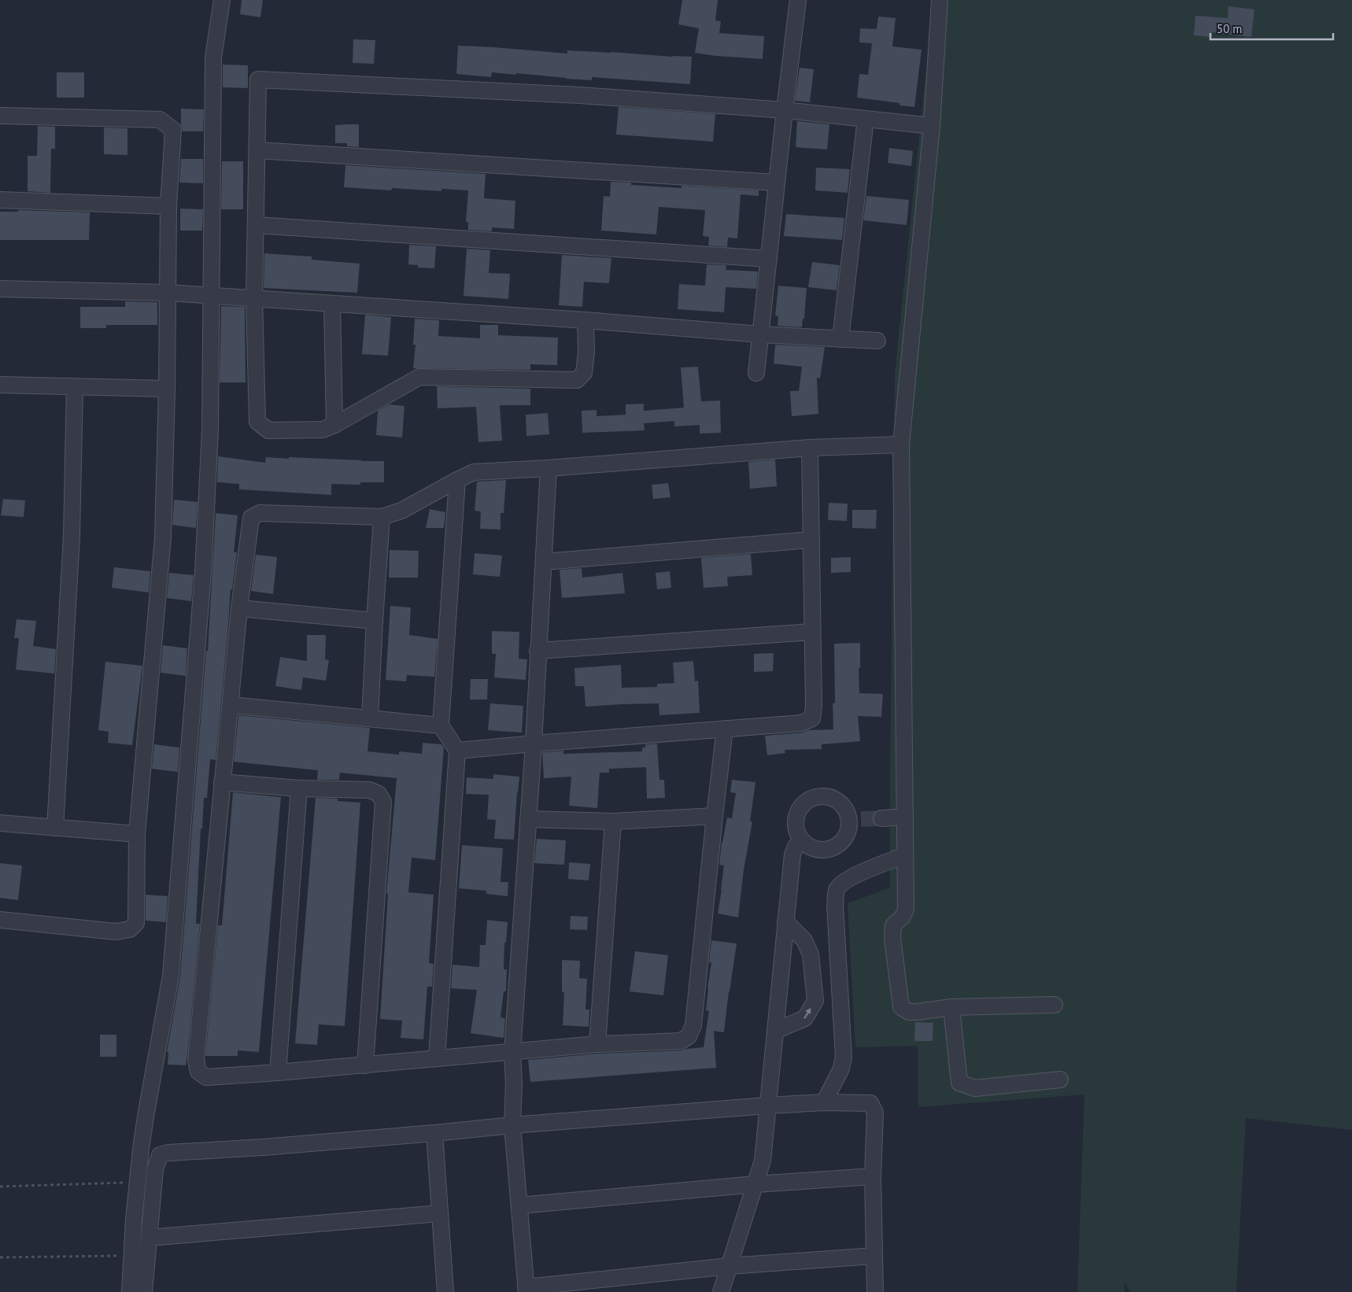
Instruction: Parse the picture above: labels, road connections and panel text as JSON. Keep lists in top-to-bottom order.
{
  "scale_bar": "50 m"
}
